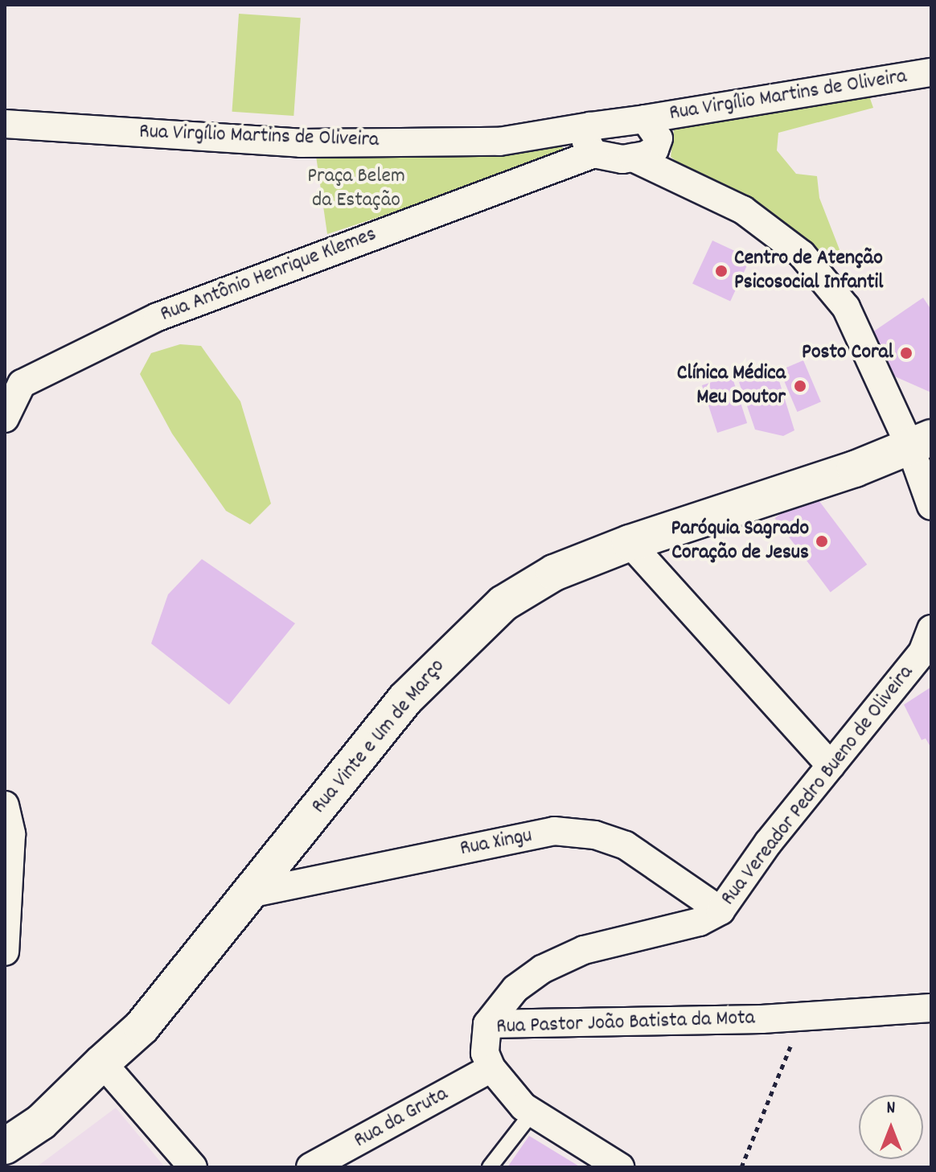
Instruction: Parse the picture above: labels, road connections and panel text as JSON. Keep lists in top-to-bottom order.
{
  "streets": {
    "main road": ["Rua Vinte e Um de Março"],
    "street": [
      "Rua Virgílio Martins de Oliveira",
      "Rua Antônio Henrique Klemes",
      "Rua Vereador Pedro Bueno de Oliveira",
      "Rua Xingu",
      "Rua Pastor João Batista da Mota",
      "Rua da Gruta"
    ]
  },
  "crossings": [
    ["Rua Vinte e Um de Março", "Rua Xingu"],
    ["Rua Vereador Pedro Bueno de Oliveira", "Rua Xingu"],
    ["Rua Vereador Pedro Bueno de Oliveira", "Rua Pastor João Batista da Mota"],
    ["Rua Pastor João Batista da Mota", "Rua da Gruta"]
  ],
  "parks": ["Praça Belem da Estação"],
  "places": [
    "Centro de Atenção Psicosocial Infantil",
    "Posto Coral",
    "Clínica Médica Meu Doutor",
    "Paróquia Sagrado Coração de Jesus"
  ],
  "north": "top"
}
